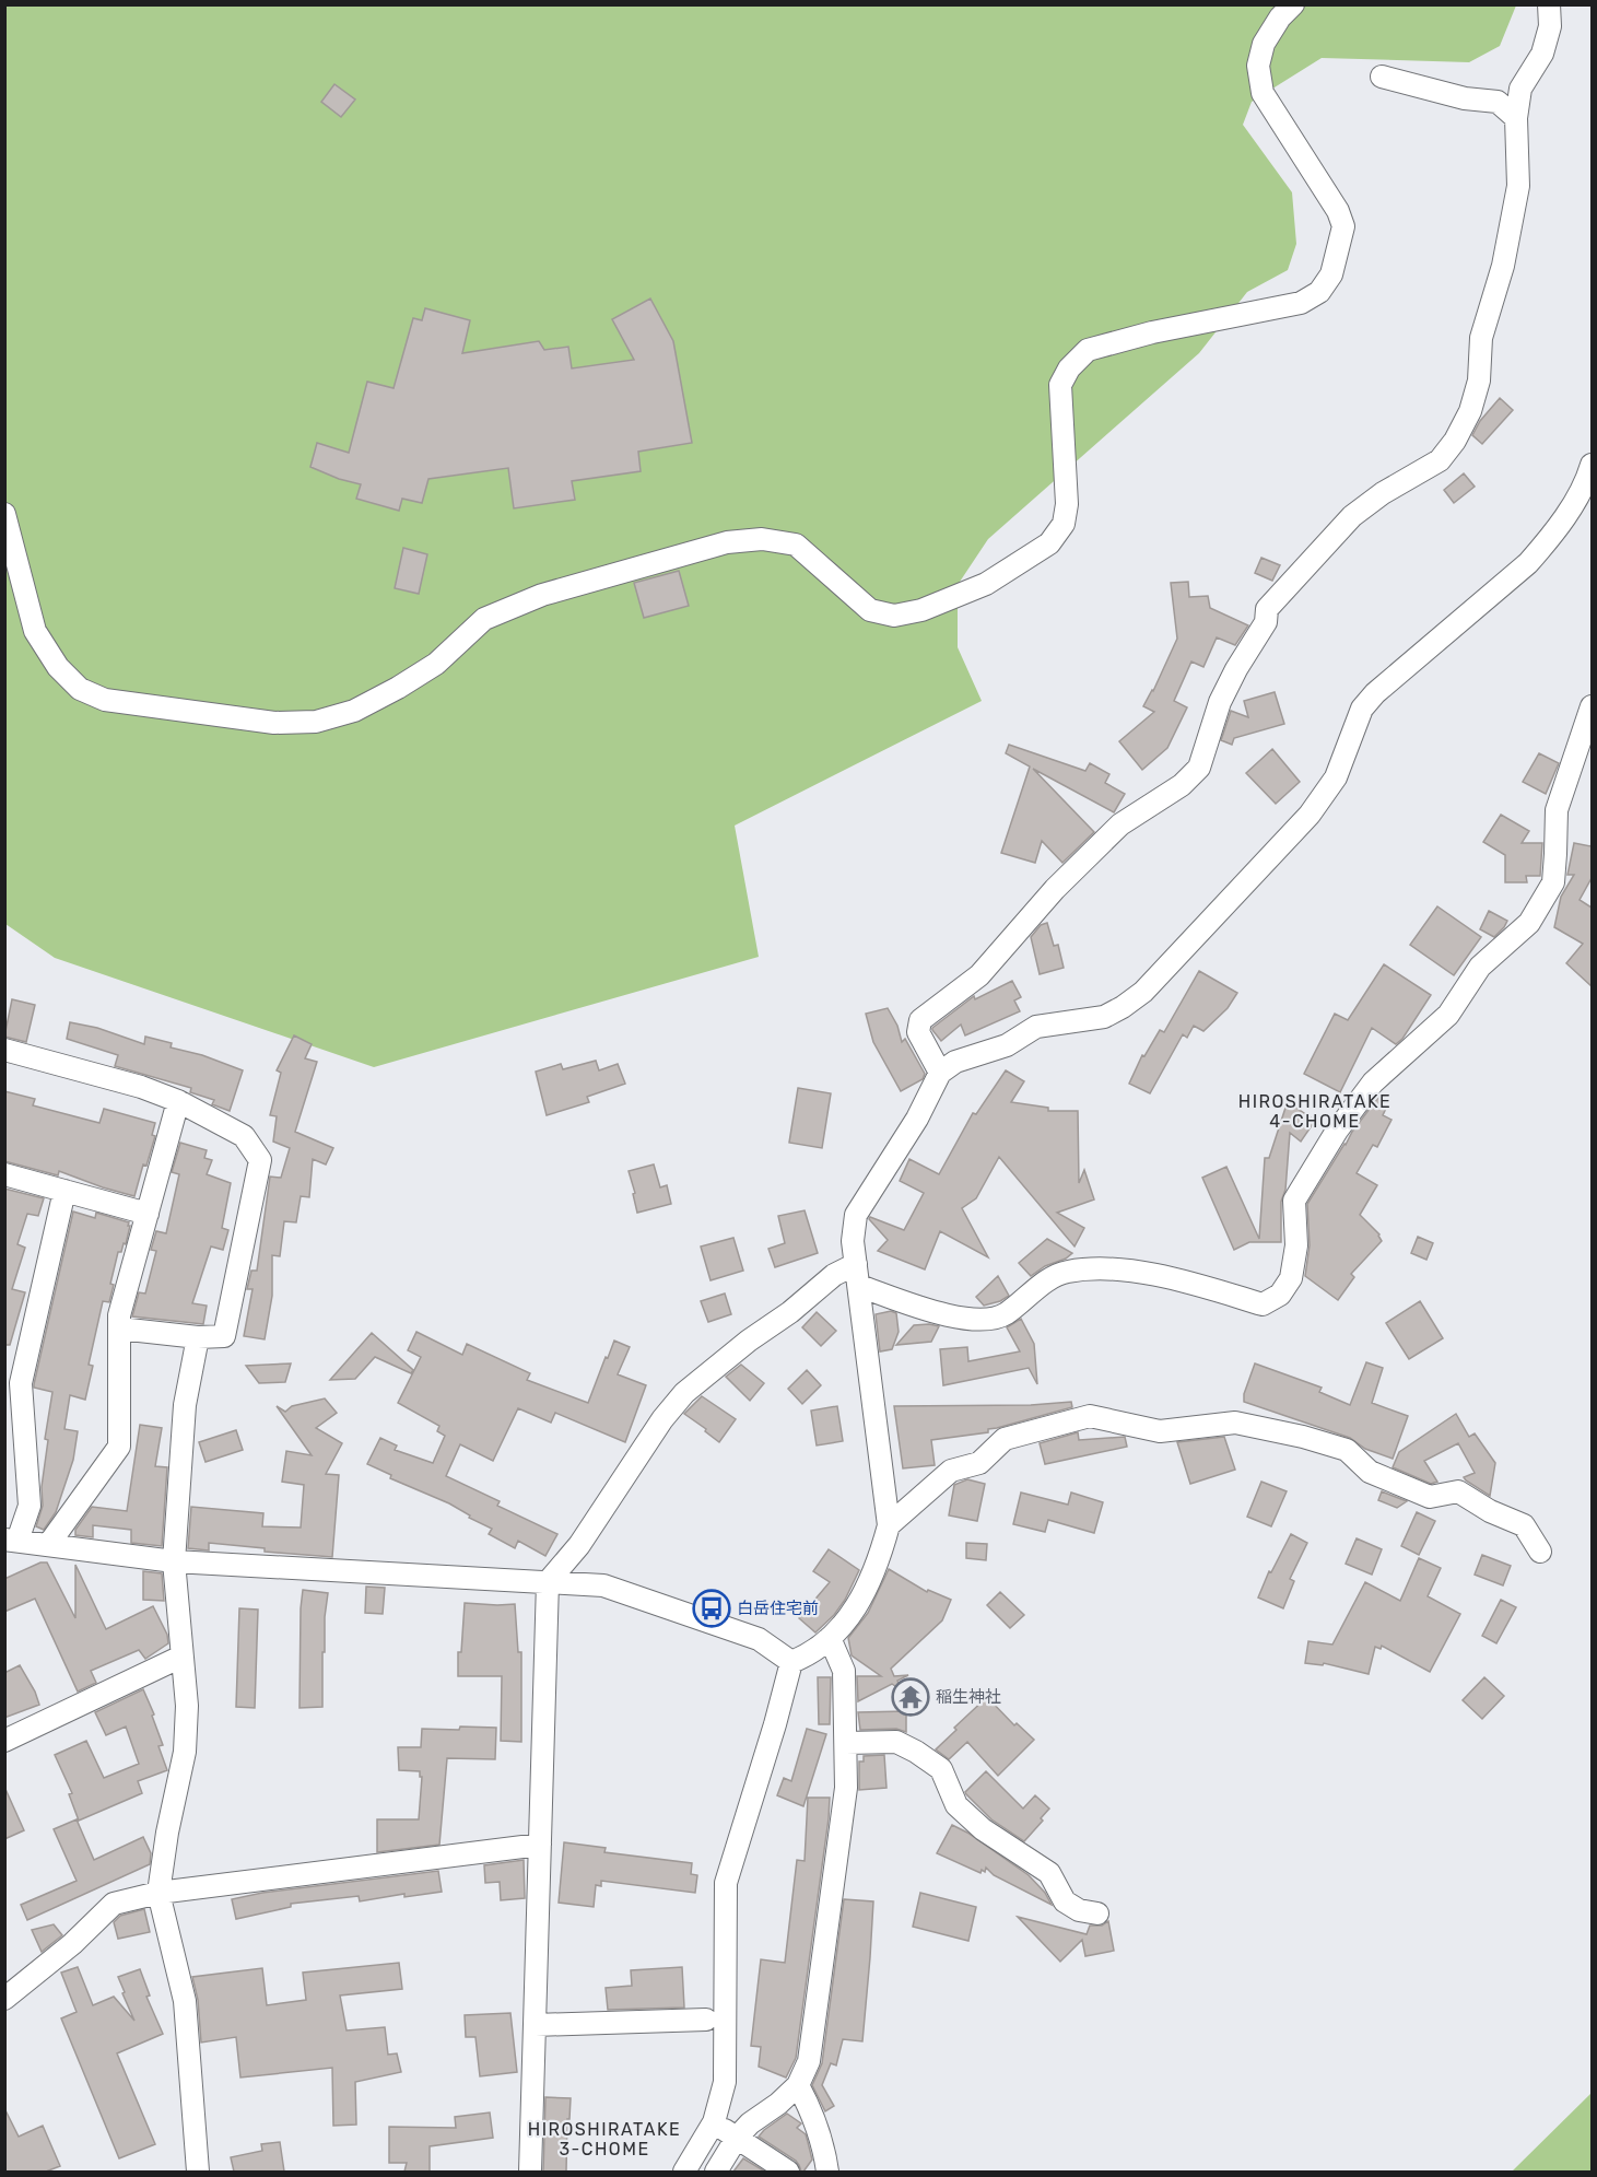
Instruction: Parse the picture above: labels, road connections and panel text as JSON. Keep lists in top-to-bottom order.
{
  "districts": ["HIROSHIRATAKE 4-CHOME", "HIROSHIRATAKE 3-CHOME"],
  "places": {
    "bus stop": ["白岳住宅前"],
    "temple": ["稲生神社"]
  }
}
